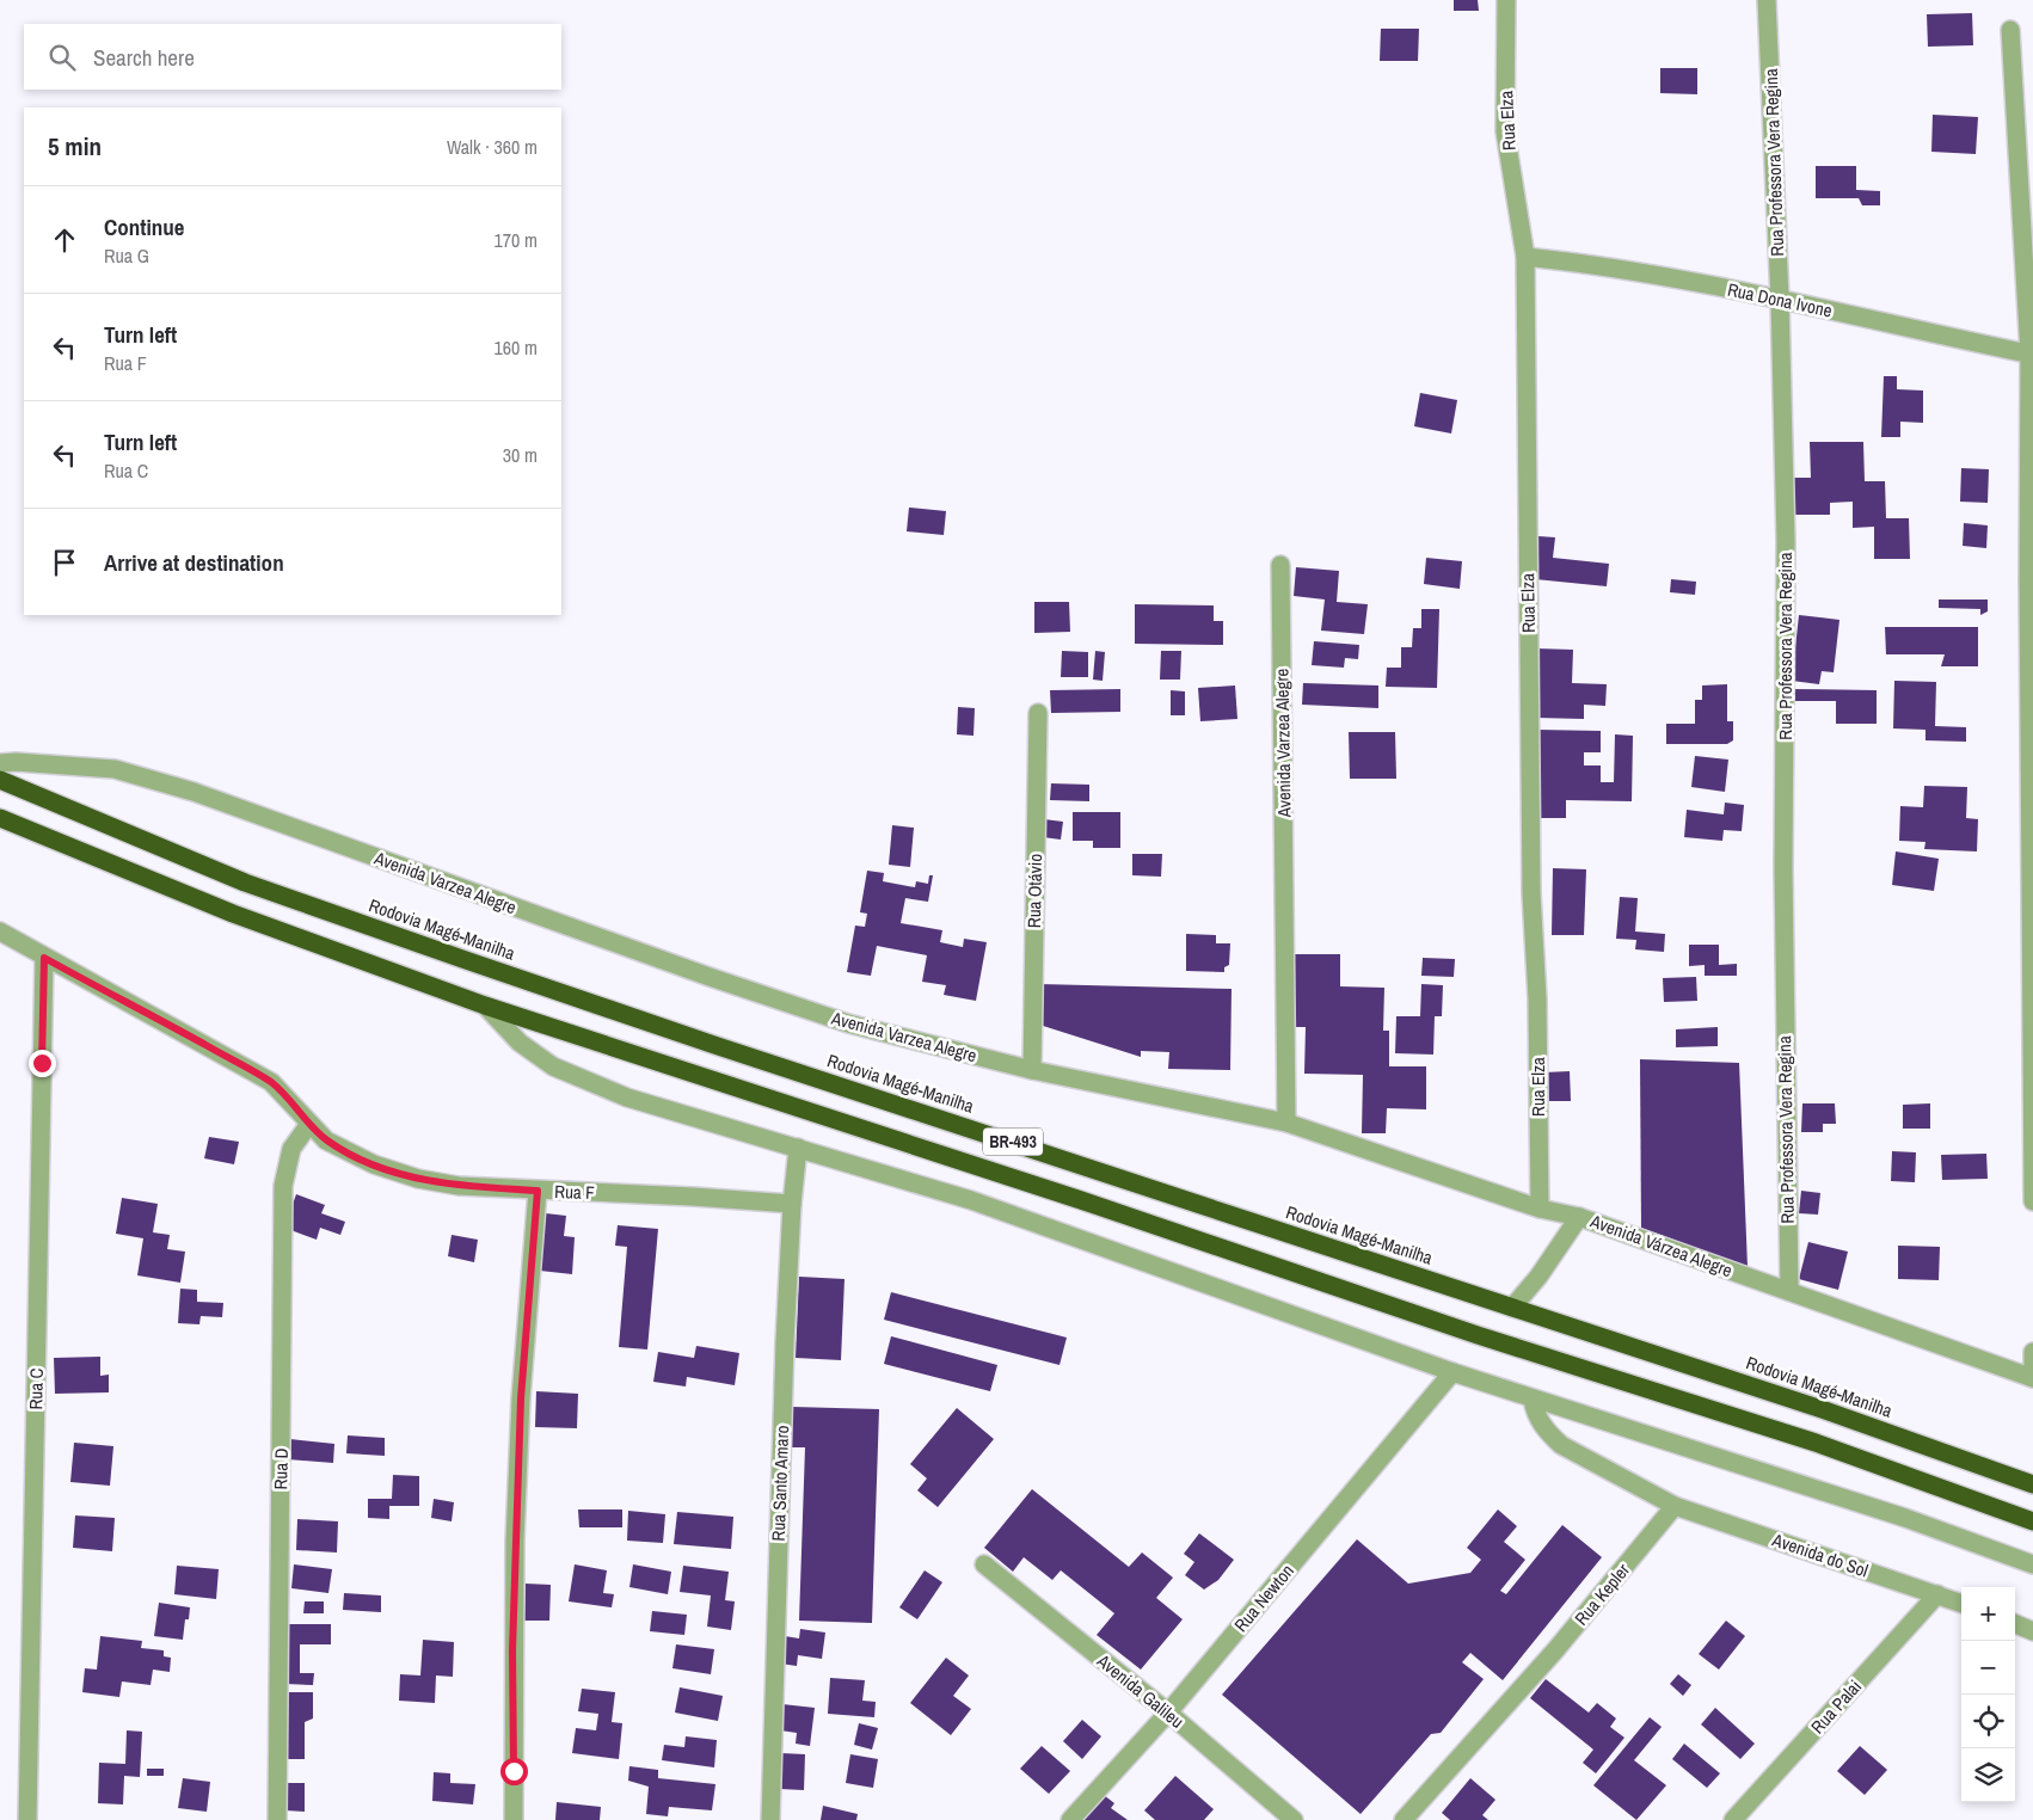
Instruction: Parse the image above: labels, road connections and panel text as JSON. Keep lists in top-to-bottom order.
{
  "streets": {
    "highway": ["Rodovia Magé-Manilha", "BR-493"],
    "street": [
      "Rua Elza",
      "Rua Professora Vera Regina",
      "Rua Dona Ivone",
      "Avenida Varzea Alegre",
      "Rua Otávio",
      "Rua F",
      "Avenida Várzea Alegre",
      "Rua C",
      "Rua D",
      "Rua Santo Amaro",
      "Avenida do Sol",
      "Rua Kepler",
      "Rua Newton",
      "Avenida Galileu",
      "Rua Palai"
    ]
  },
  "crossings": [
    ["Rua Elza", "Rua Dona Ivone"],
    ["Rua Elza", "Avenida Várzea Alegre"],
    ["Rua Professora Vera Regina", "Rua Dona Ivone"],
    ["Rua Professora Vera Regina", "Avenida Várzea Alegre"],
    ["Avenida Varzea Alegre", "Rua Otávio"],
    ["Avenida Varzea Alegre", "Avenida Várzea Alegre"],
    ["Rua F", "Rua C"],
    ["Rua F", "Rua D"],
    ["Rua F", "Rua Santo Amaro"],
    ["Avenida do Sol", "Rua Kepler"],
    ["Avenida do Sol", "Rua Palai"],
    ["Rua Newton", "Avenida Galileu"]
  ],
  "page": {
    "search": "Search here",
    "heading": ["5 min", "Walk · 360 m"],
    "list": [
      ["Continue", "Rua G", "170 m"],
      ["Turn left", "Rua F", "160 m"],
      ["Turn left", "Rua C", "30 m"],
      "Arrive at destination"
    ],
    "map_buttons": ["+", "−"]
  }
}
